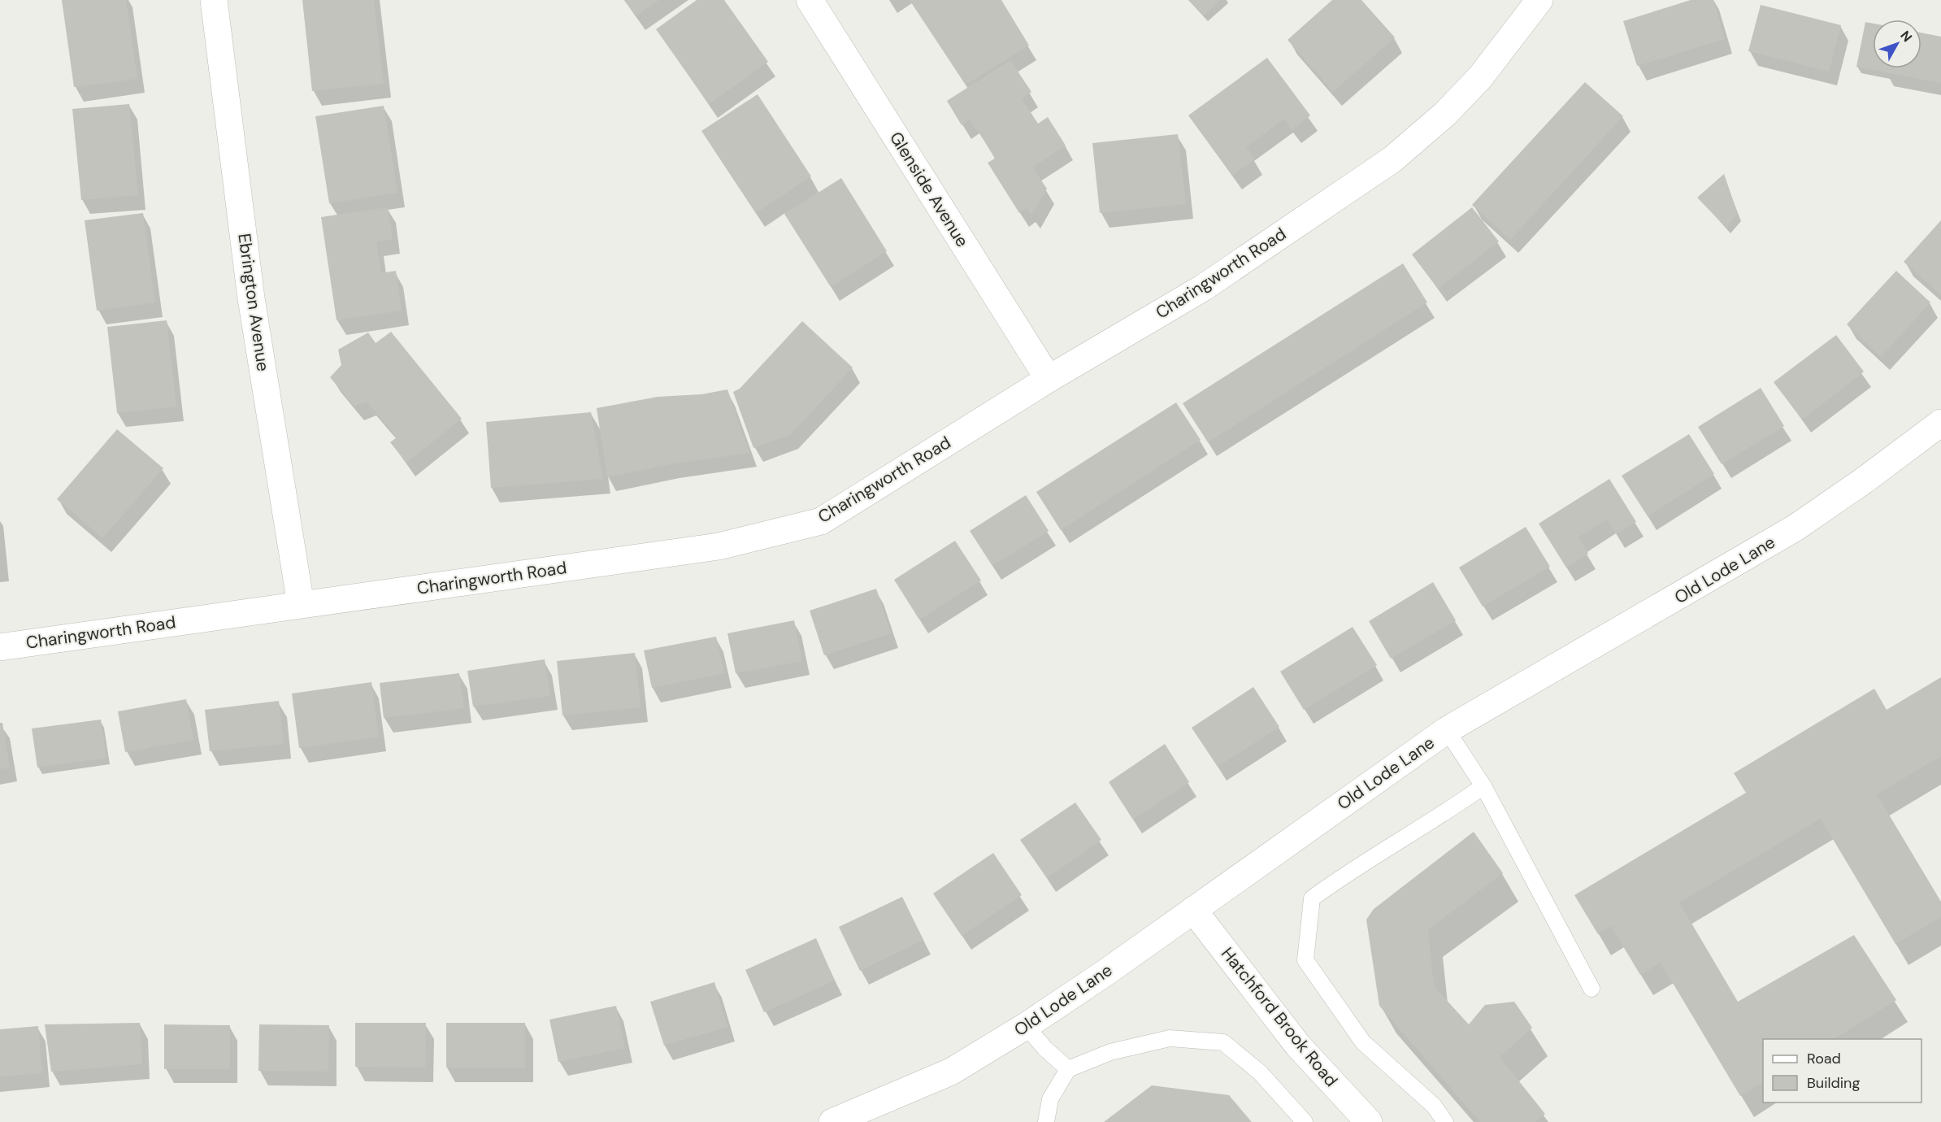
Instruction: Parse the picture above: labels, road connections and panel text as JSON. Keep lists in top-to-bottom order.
{
  "streets": {
    "street": [
      "Glenside Avenue",
      "Charingworth Road",
      "Ebrington Avenue",
      "Old Lode Lane",
      "Hatchford Brook Road"
    ]
  },
  "crossings": [
    ["Glenside Avenue", "Charingworth Road"],
    ["Charingworth Road", "Ebrington Avenue"],
    ["Old Lode Lane", "Hatchford Brook Road"]
  ],
  "legend": ["Road", "Building"],
  "north": "top right"
}
